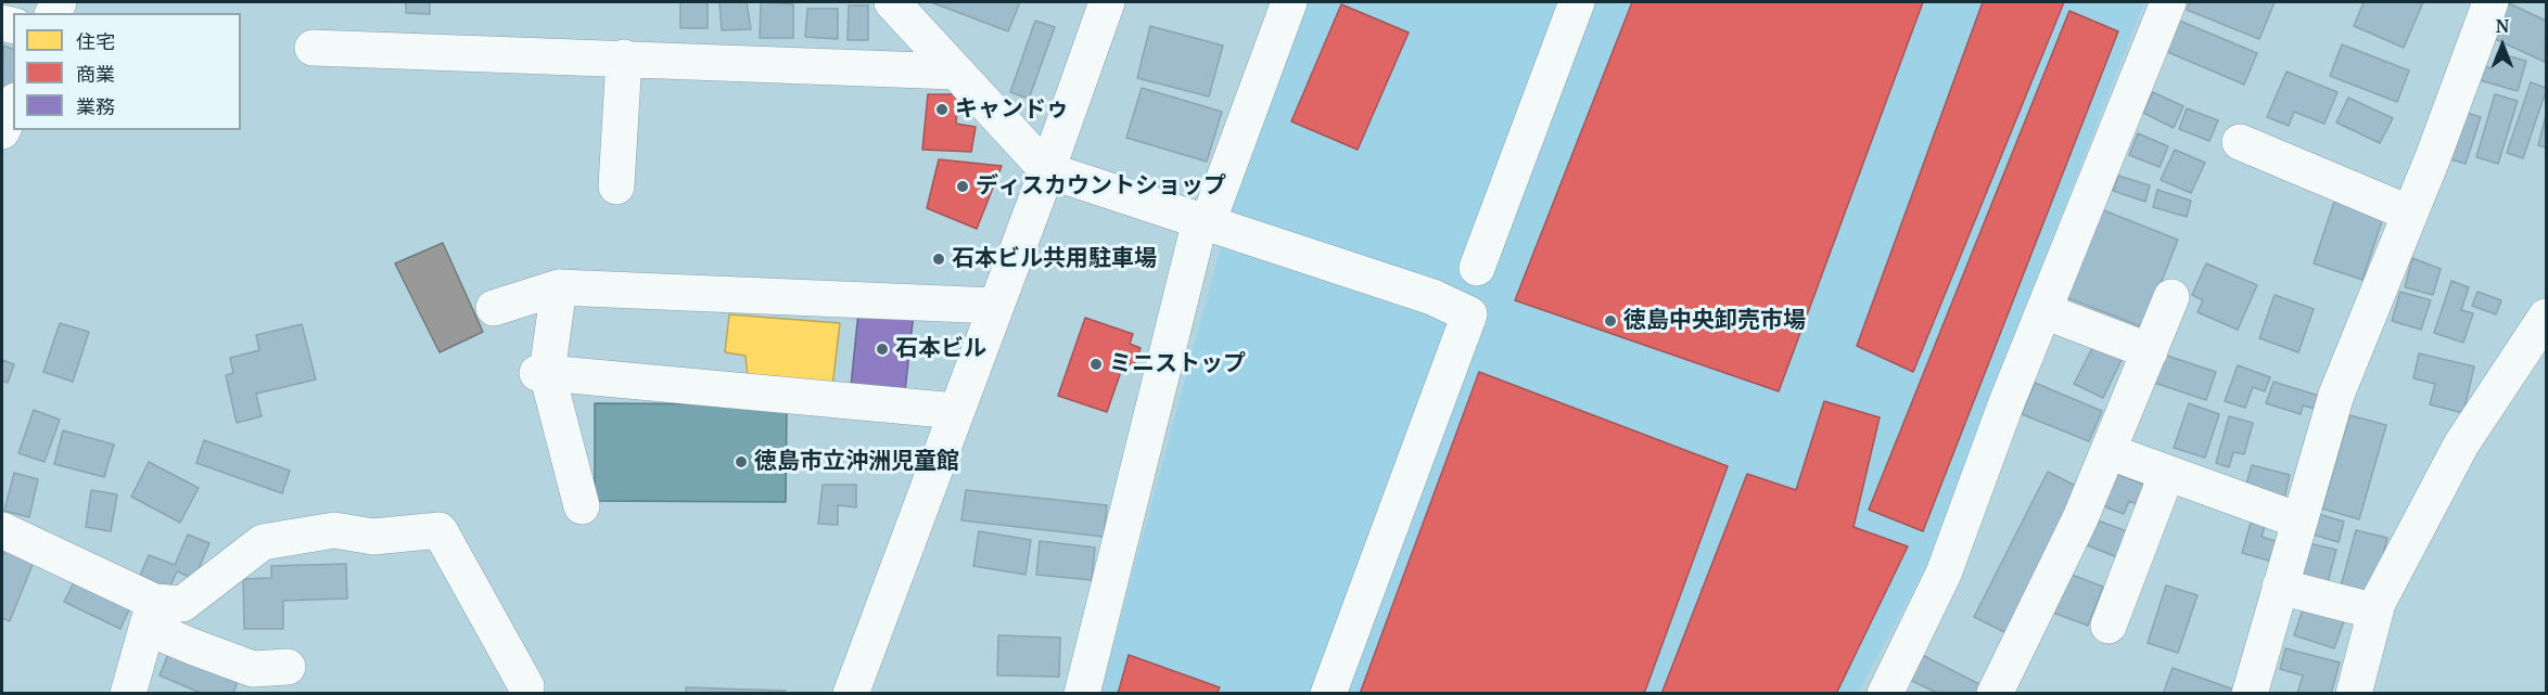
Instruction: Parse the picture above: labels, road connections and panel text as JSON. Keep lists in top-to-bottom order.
{
  "places": [
    "キャンドゥ",
    "ディスカウントショップ",
    "石本ビル共用駐車場",
    "徳島中央卸売市場",
    "石本ビル",
    "ミニストップ",
    "徳島市立沖洲児童館"
  ],
  "legend": ["住宅", "商業", "業務"],
  "north": "top"
}
